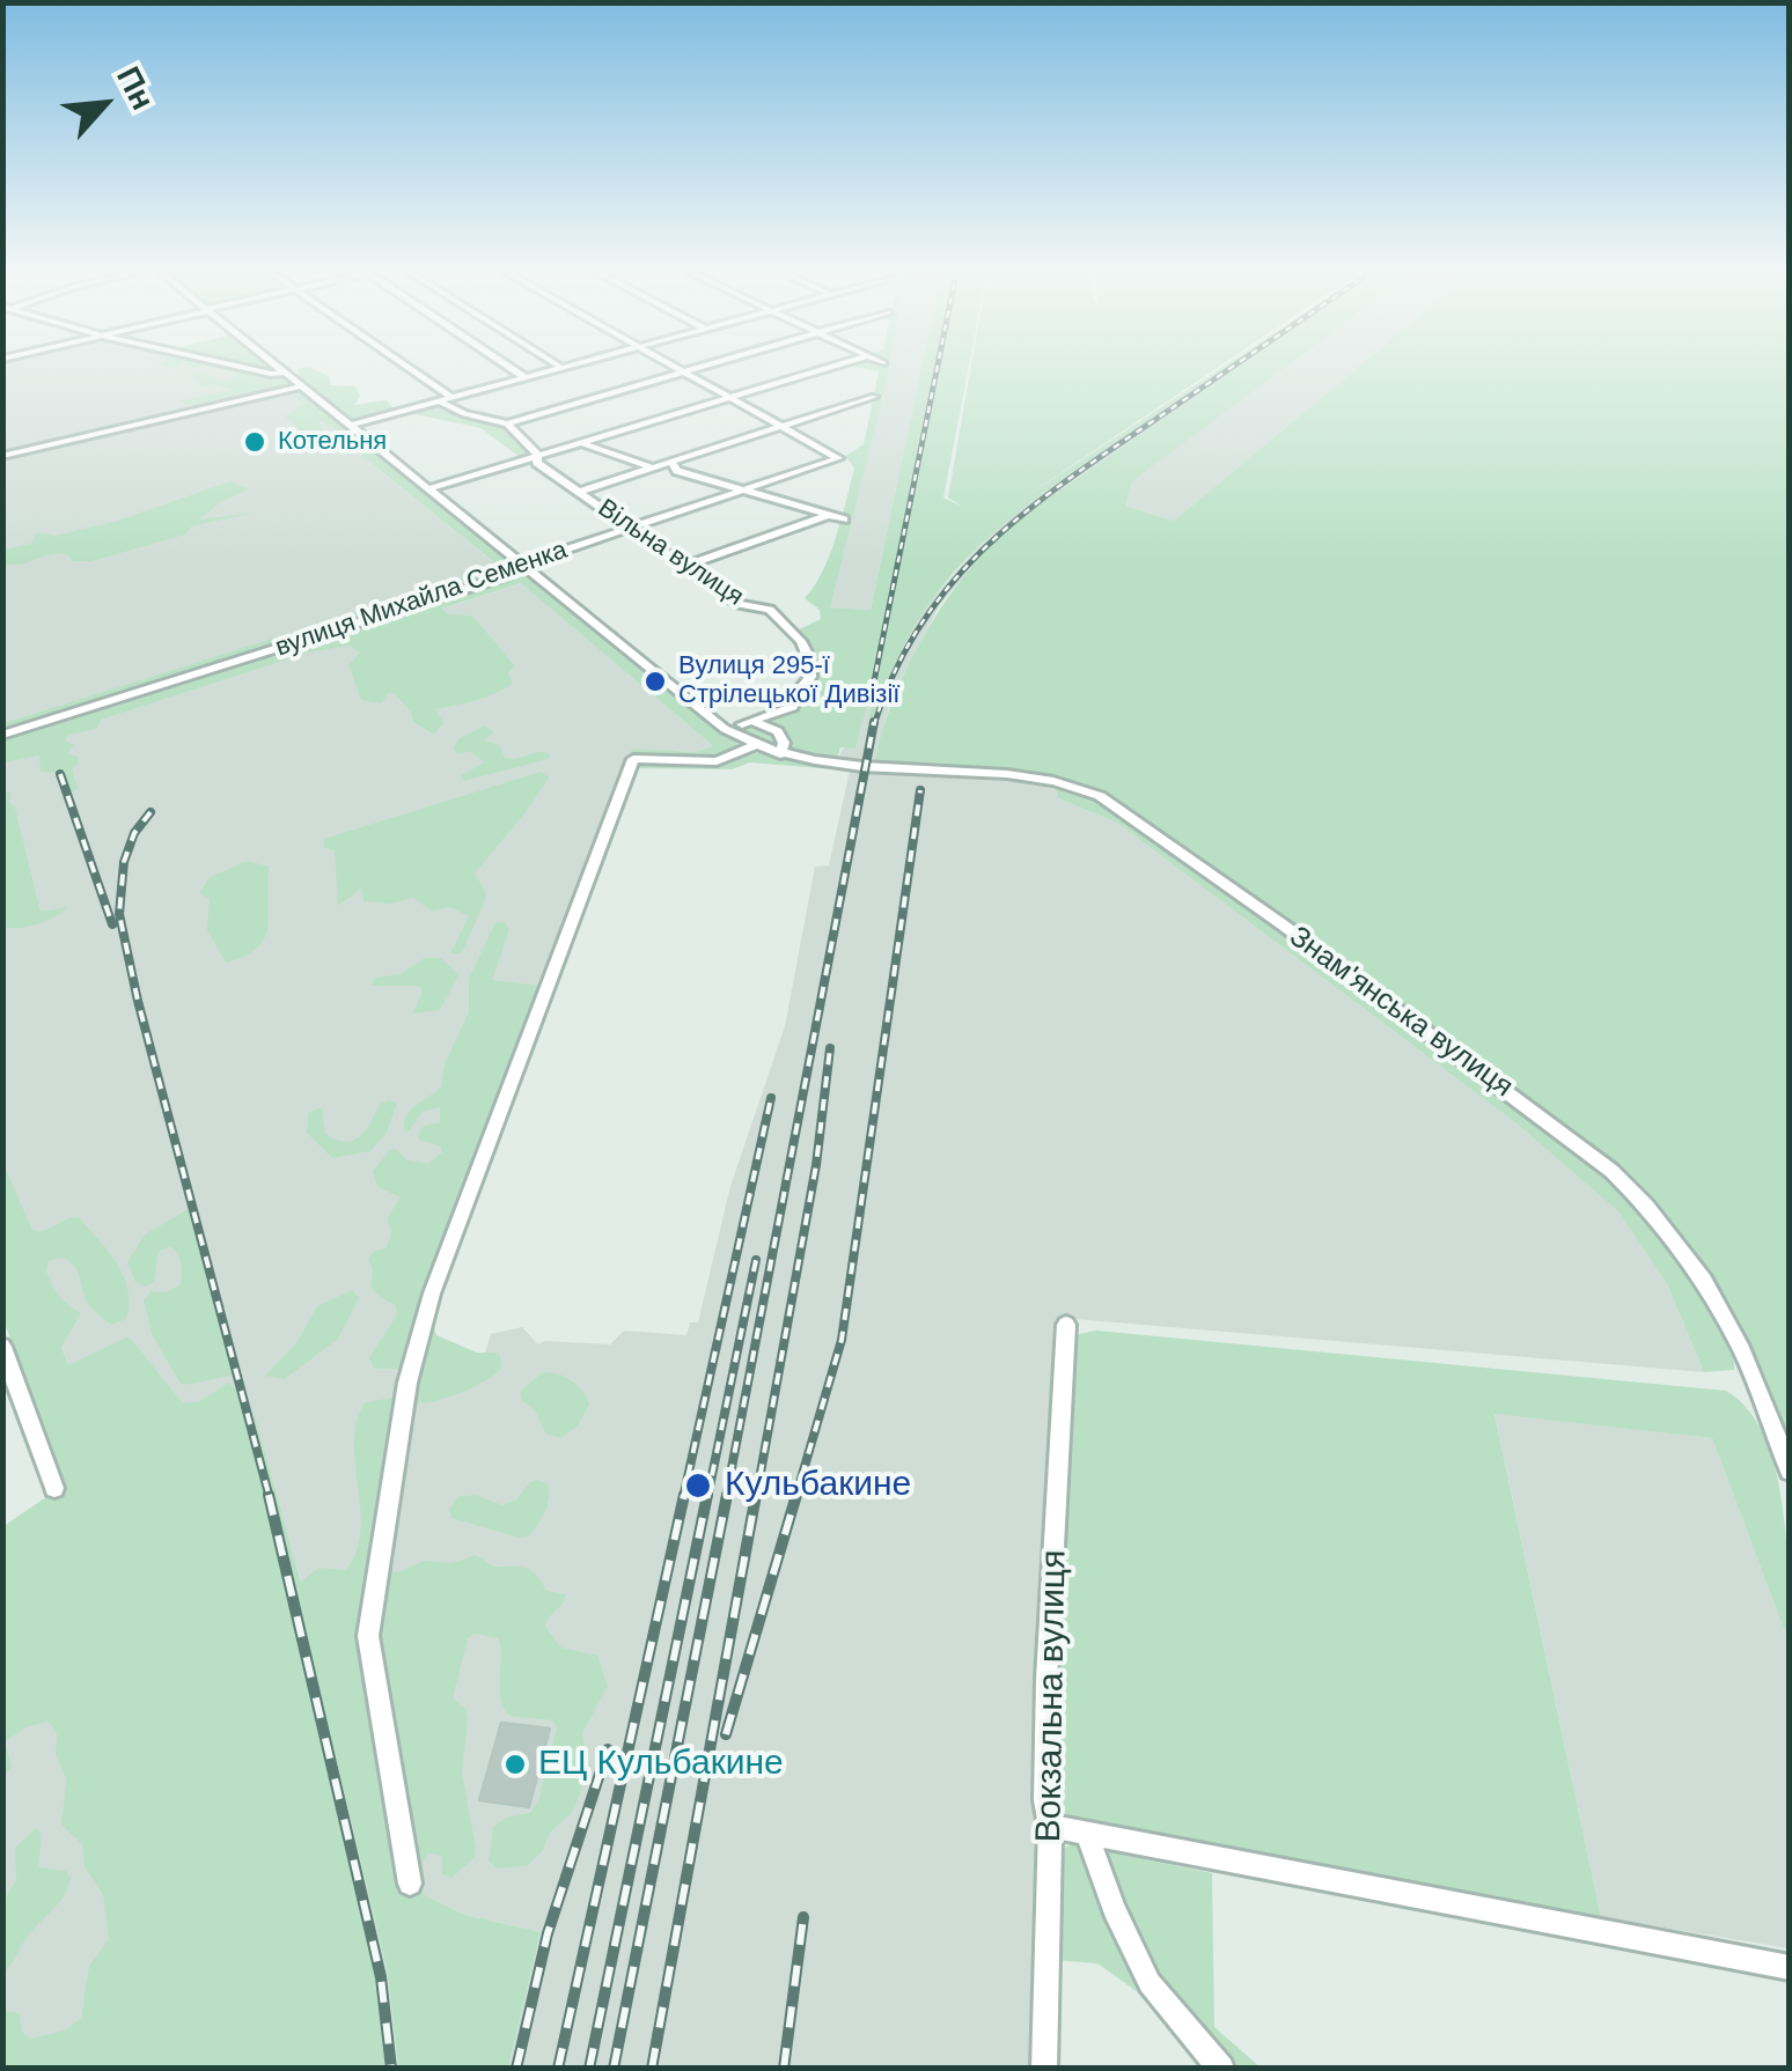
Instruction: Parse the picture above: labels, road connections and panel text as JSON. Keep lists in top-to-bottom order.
{
  "streets": {
    "street": [
      "Вільна вулиця",
      "вулиця Михайла Семенка",
      "Знам'янська вулиця",
      "Вокзальна вулиця"
    ]
  },
  "crossings": [
    ["Вільна вулиця", "вулиця Михайла Семенка"],
    ["Вільна вулиця", "Знам'янська вулиця"],
    ["вулиця Михайла Семенка", "Знам'янська вулиця"]
  ],
  "places": [
    "Котельня",
    "Вулиця 295-ї Стрілецької Дивізії",
    "Кульбакине",
    "ЕЦ Кульбакине"
  ],
  "north": "top right"
}
